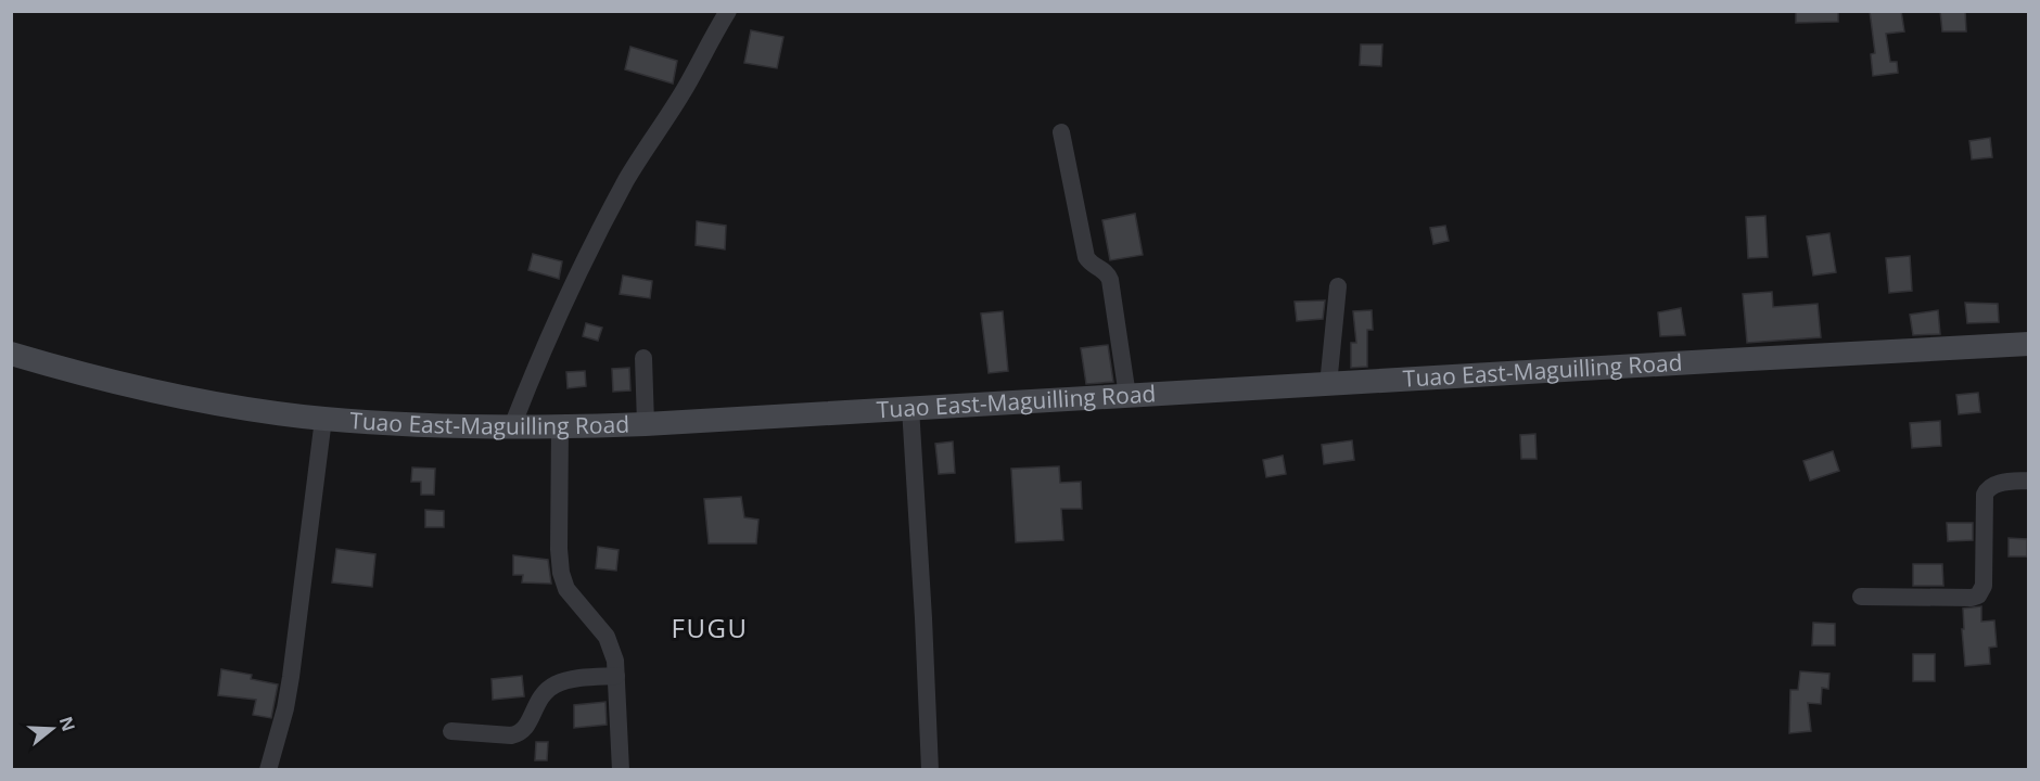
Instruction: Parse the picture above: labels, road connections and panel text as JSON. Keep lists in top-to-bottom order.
{
  "streets": {
    "main road": ["Tuao East-Maguilling Road"]
  },
  "districts": ["FUGU"],
  "north": "right"
}
